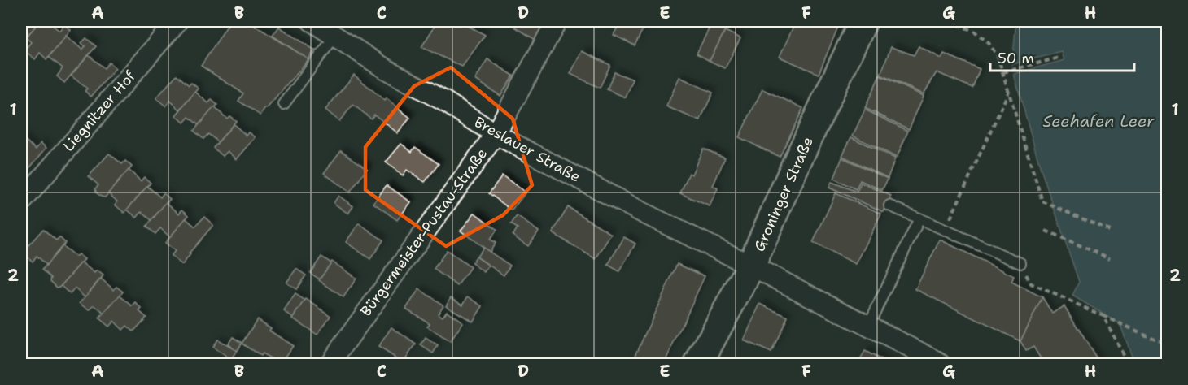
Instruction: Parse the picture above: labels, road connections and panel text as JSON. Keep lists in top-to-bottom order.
{
  "streets": {
    "street": [
      "Liegnitzer Hof",
      "Breslauer Straße",
      "Groninger Straße",
      "Bürgermeister-Pustau-Straße"
    ]
  },
  "crossings": [
    ["Breslauer Straße", "Groninger Straße"],
    ["Breslauer Straße", "Bürgermeister-Pustau-Straße"]
  ],
  "water": ["Seehafen Leer"],
  "scale_bar": "50 m",
  "grid": {
    "columns": [
      "A",
      "B",
      "C",
      "D",
      "E",
      "F",
      "G",
      "H"
    ],
    "rows": ["1", "2"]
  }
}
